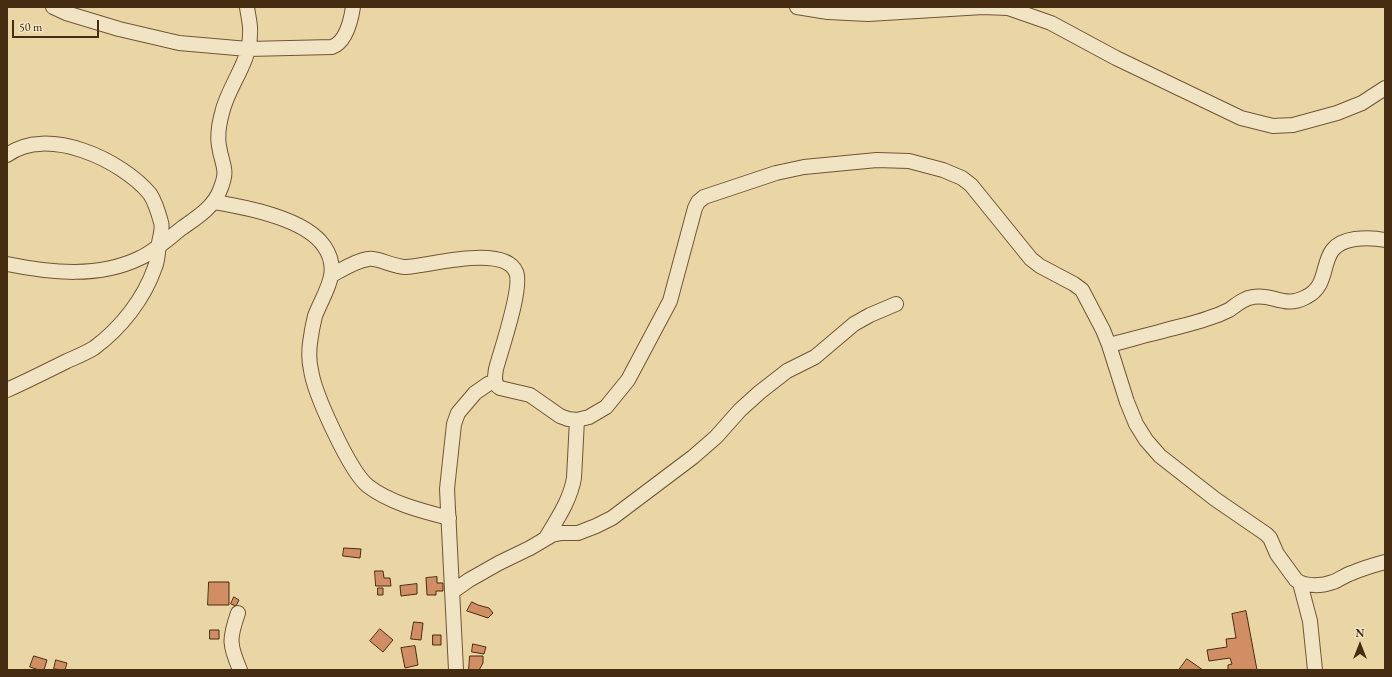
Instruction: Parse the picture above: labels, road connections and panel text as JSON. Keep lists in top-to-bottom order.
{
  "scale_bar": "50 m",
  "north": "top"
}
